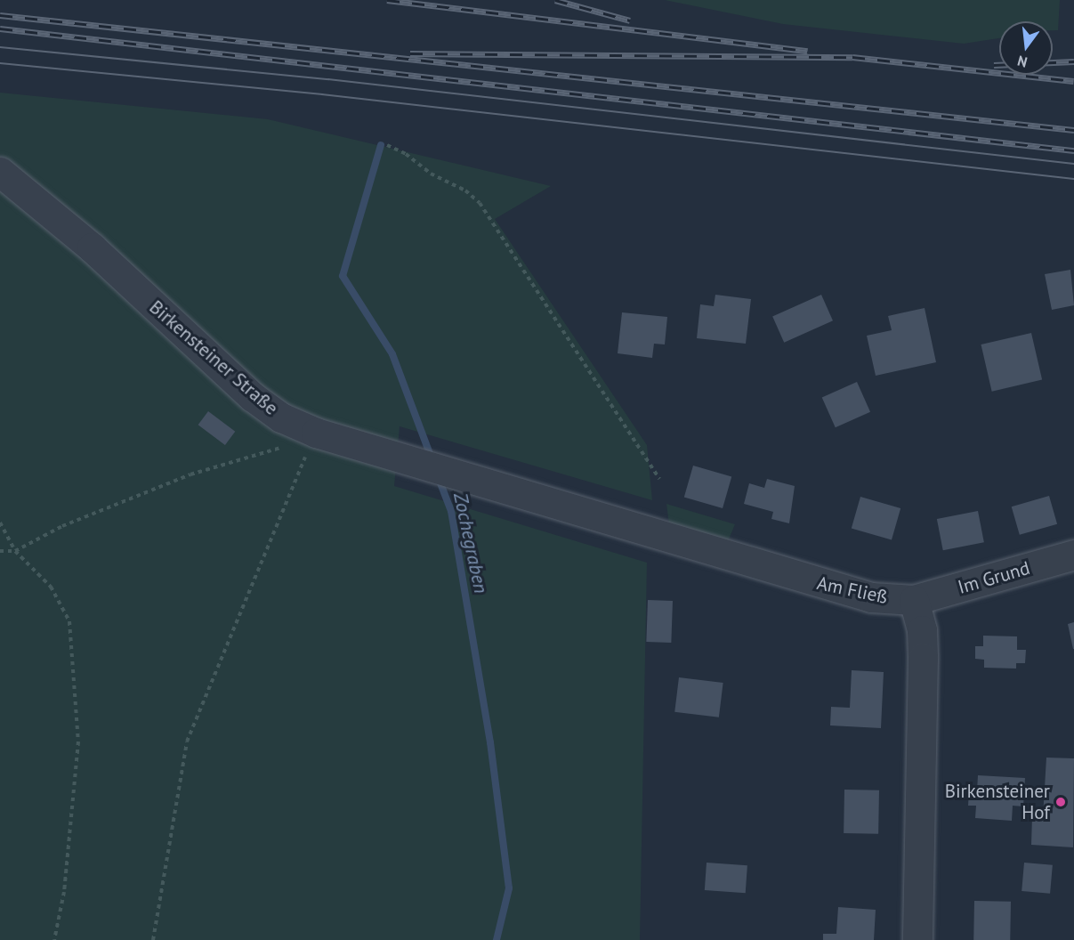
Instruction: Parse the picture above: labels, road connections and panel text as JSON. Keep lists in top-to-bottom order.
{
  "streets": {
    "street": ["Birkensteiner Straße", "Im Grund", "Am Fließ"]
  },
  "crossings": [
    ["Birkensteiner Straße", "Am Fließ"],
    ["Im Grund", "Am Fließ"]
  ],
  "water": ["Zochegraben"],
  "places": ["Birkensteiner Hof"],
  "north": "bottom"
}
